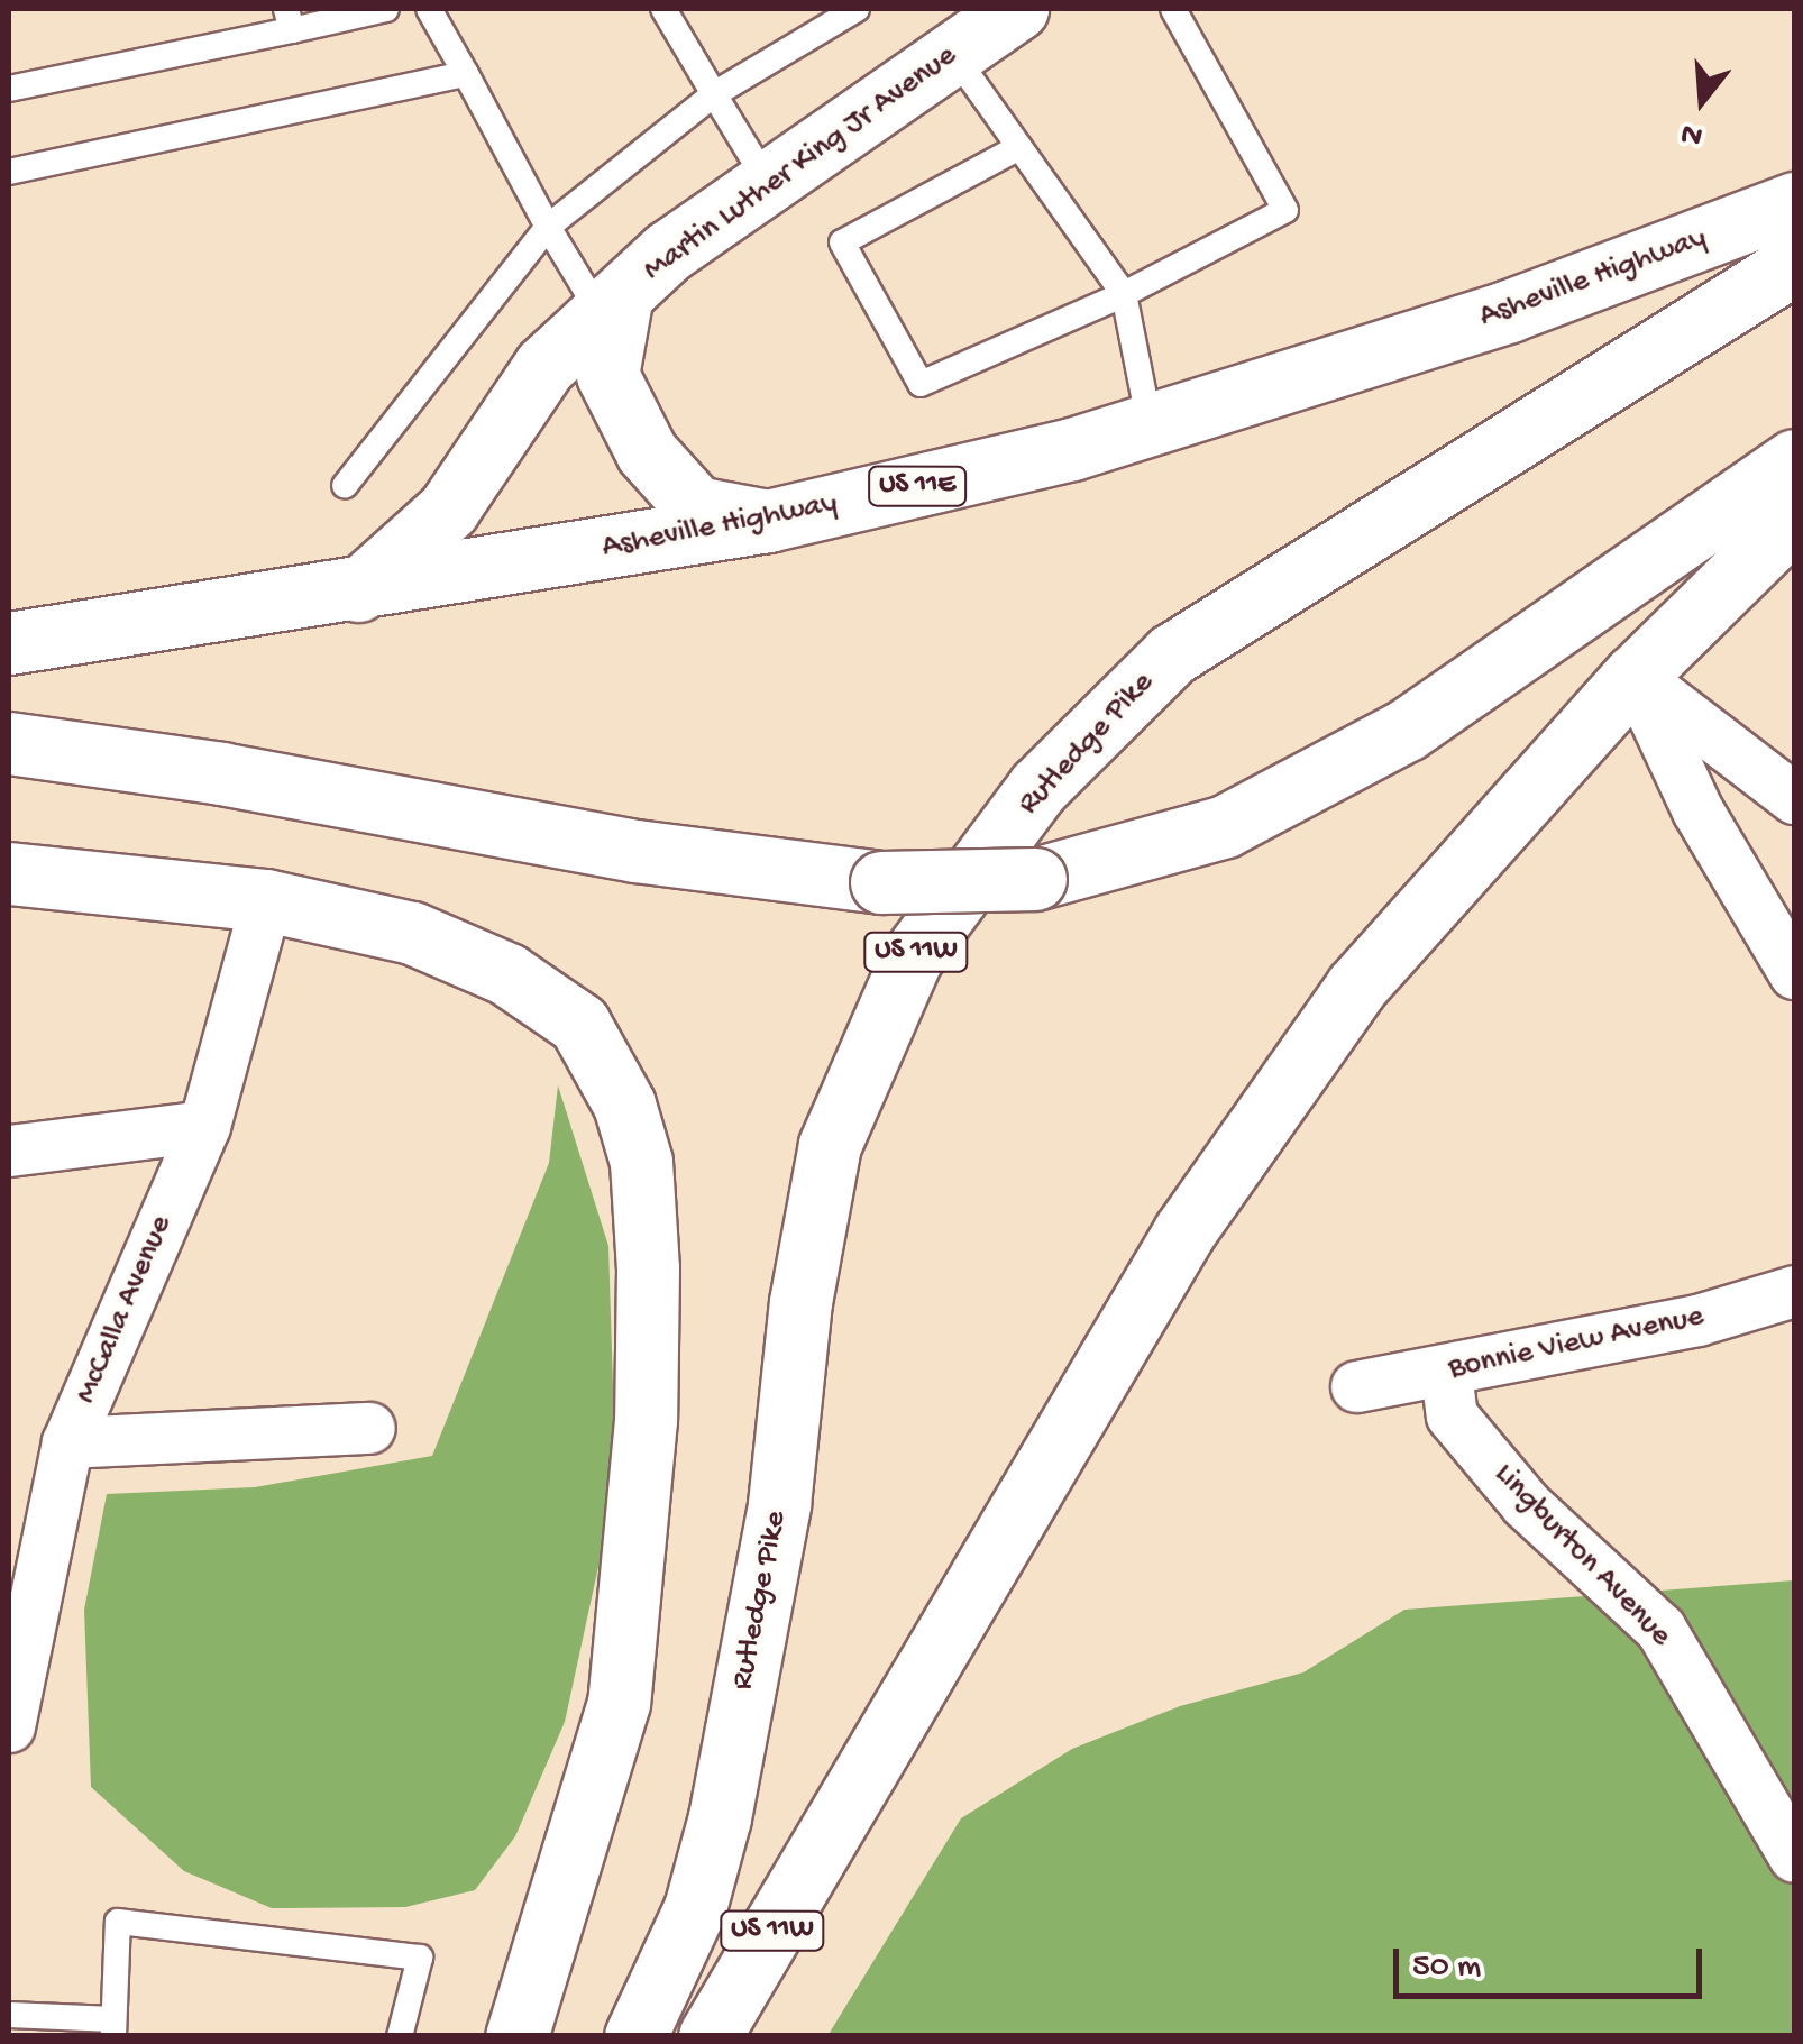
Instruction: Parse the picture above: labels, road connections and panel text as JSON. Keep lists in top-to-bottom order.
{
  "streets": {
    "main road": [
      "Martin Luther King Jr Avenue",
      "Asheville Highway",
      "US 11E",
      "Rutledge Pike",
      "US 11W"
    ],
    "street": ["McCalla Avenue", "Bonnie View Avenue", "Lingburton Avenue"]
  },
  "crossings": [
    ["Martin Luther King Jr Avenue", "Asheville Highway"],
    ["Bonnie View Avenue", "Lingburton Avenue"]
  ],
  "scale_bar": "50 m",
  "north": "bottom"
}
